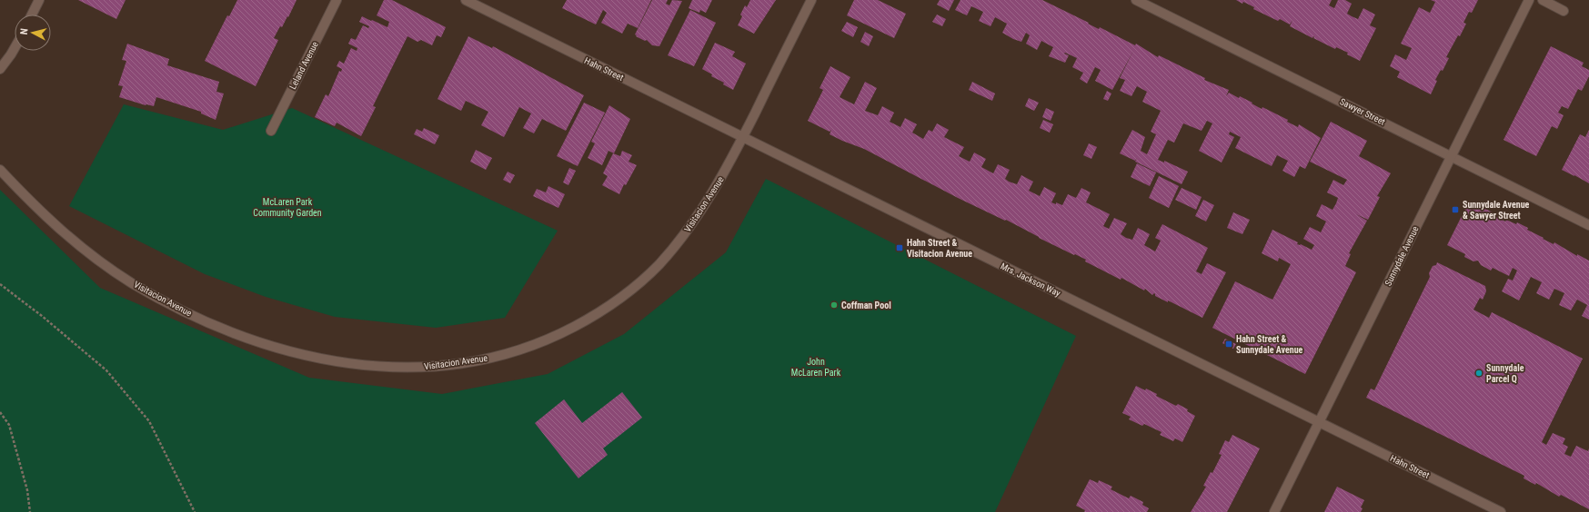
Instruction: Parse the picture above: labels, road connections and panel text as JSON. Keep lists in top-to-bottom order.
{
  "streets": {
    "street": [
      "Leland Avenue",
      "Hahn Street",
      "Sawyer Street",
      "Visitacion Avenue",
      "Sunnydale Avenue",
      "Mrs. Jackson Way"
    ]
  },
  "crossings": [
    ["Hahn Street", "Visitacion Avenue"],
    ["Hahn Street", "Sunnydale Avenue"],
    ["Hahn Street", "Mrs. Jackson Way"],
    ["Sawyer Street", "Sunnydale Avenue"],
    ["Visitacion Avenue", "Mrs. Jackson Way"],
    ["Sunnydale Avenue", "Mrs. Jackson Way"]
  ],
  "parks": ["McLaren Park Community Garden", "John McLaren Park"],
  "places": {
    "transit": ["Sunnydale Avenue & Sawyer Street", "Hahn Street & Visitacion Avenue", "Hahn Street & Sunnydale Avenue"],
    "other": ["Coffman Pool", "Sunnydale Parcel Q"]
  },
  "north": "left"
}
